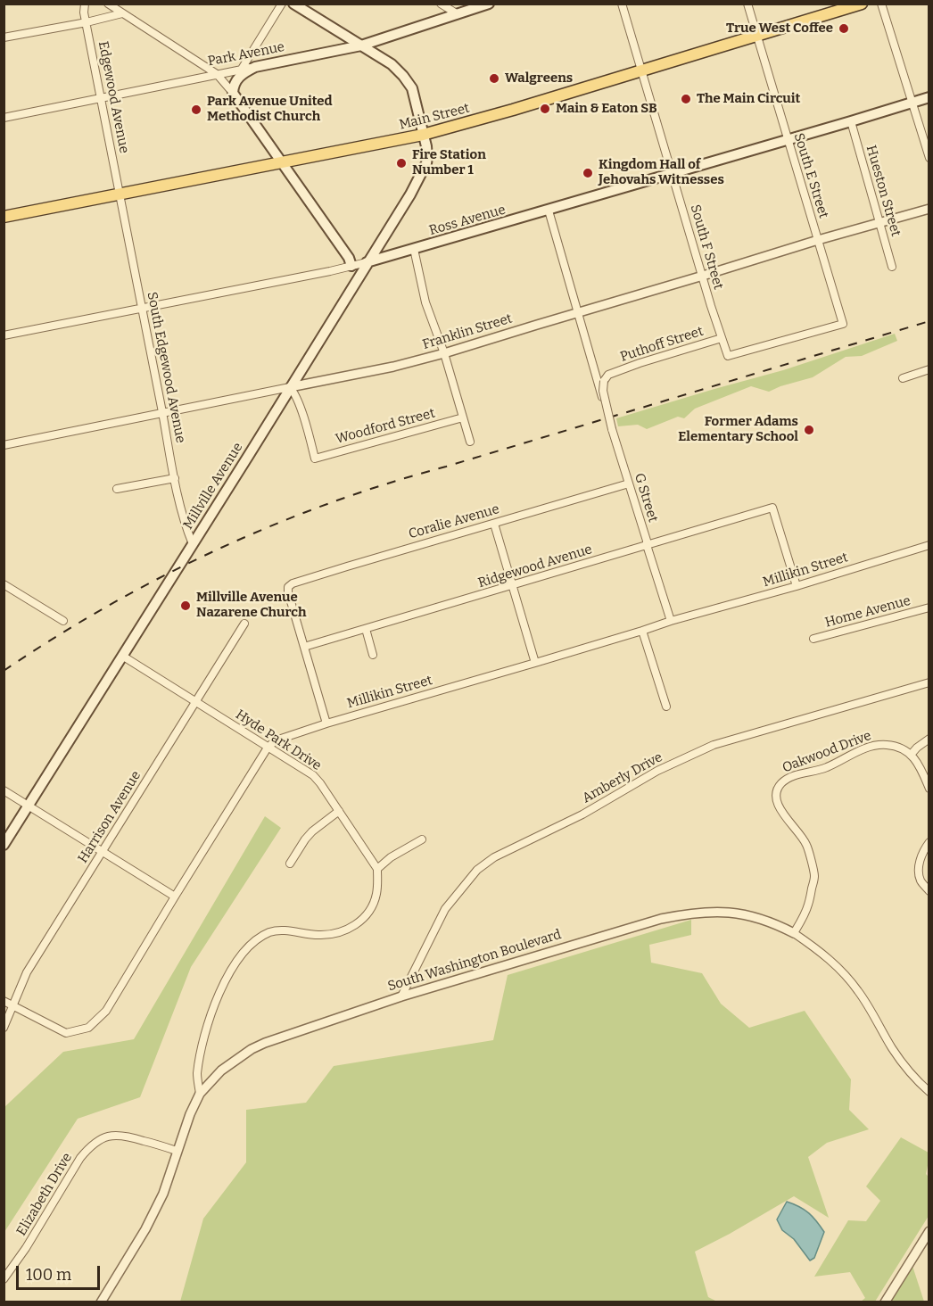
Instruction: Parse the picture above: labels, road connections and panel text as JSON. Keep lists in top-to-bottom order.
{
  "streets": {
    "main road": [
      "Park Avenue",
      "Main Street",
      "Ross Avenue",
      "Millville Avenue"
    ],
    "street": [
      "Edgewood Avenue",
      "South E Street",
      "Hueston Street",
      "South F Street",
      "Franklin Street",
      "Puthoff Street",
      "South Edgewood Avenue",
      "Woodford Street",
      "G Street",
      "Coralie Avenue",
      "Ridgewood Avenue",
      "Millikin Street",
      "Home Avenue",
      "Hyde Park Drive",
      "Oakwood Drive",
      "Amberly Drive",
      "Harrison Avenue",
      "South Washington Boulevard",
      "Elizabeth Drive"
    ]
  },
  "crossings": [
    ["Park Avenue", "Edgewood Avenue"],
    ["Park Avenue", "Millville Avenue"],
    ["Edgewood Avenue", "Main Street"],
    ["Edgewood Avenue", "South Edgewood Avenue"],
    ["Main Street", "South E Street"],
    ["Main Street", "South F Street"],
    ["Main Street", "South Edgewood Avenue"],
    ["Main Street", "Millville Avenue"],
    ["South E Street", "Ross Avenue"],
    ["South E Street", "Franklin Street"],
    ["South E Street", "Puthoff Street"],
    ["Hueston Street", "Ross Avenue"],
    ["Hueston Street", "Franklin Street"],
    ["Ross Avenue", "South F Street"],
    ["Ross Avenue", "South Edgewood Avenue"],
    ["Ross Avenue", "Millville Avenue"],
    ["South F Street", "Franklin Street"],
    ["South F Street", "Puthoff Street"],
    ["Franklin Street", "South Edgewood Avenue"],
    ["Franklin Street", "Woodford Street"],
    ["Franklin Street", "Millville Avenue"],
    ["Puthoff Street", "G Street"],
    ["South Edgewood Avenue", "Millville Avenue"],
    ["Woodford Street", "Millville Avenue"],
    ["Millville Avenue", "Hyde Park Drive"],
    ["G Street", "Coralie Avenue"],
    ["G Street", "Ridgewood Avenue"],
    ["G Street", "Millikin Street"],
    ["Coralie Avenue", "Ridgewood Avenue"],
    ["Ridgewood Avenue", "Millikin Street"],
    ["Millikin Street", "Hyde Park Drive"],
    ["Hyde Park Drive", "Harrison Avenue"],
    ["Oakwood Drive", "South Washington Boulevard"],
    ["Amberly Drive", "South Washington Boulevard"],
    ["South Washington Boulevard", "Elizabeth Drive"]
  ],
  "places": [
    "True West Coffee",
    "Walgreens",
    "The Main Circuit",
    "Main & Eaton SB",
    "Park Avenue United Methodist Church",
    "Fire Station Number 1",
    "Kingdom Hall of Jehovahs Witnesses",
    "Former Adams Elementary School",
    "Millville Avenue Nazarene Church"
  ],
  "scale_bar": "100 m"
}
